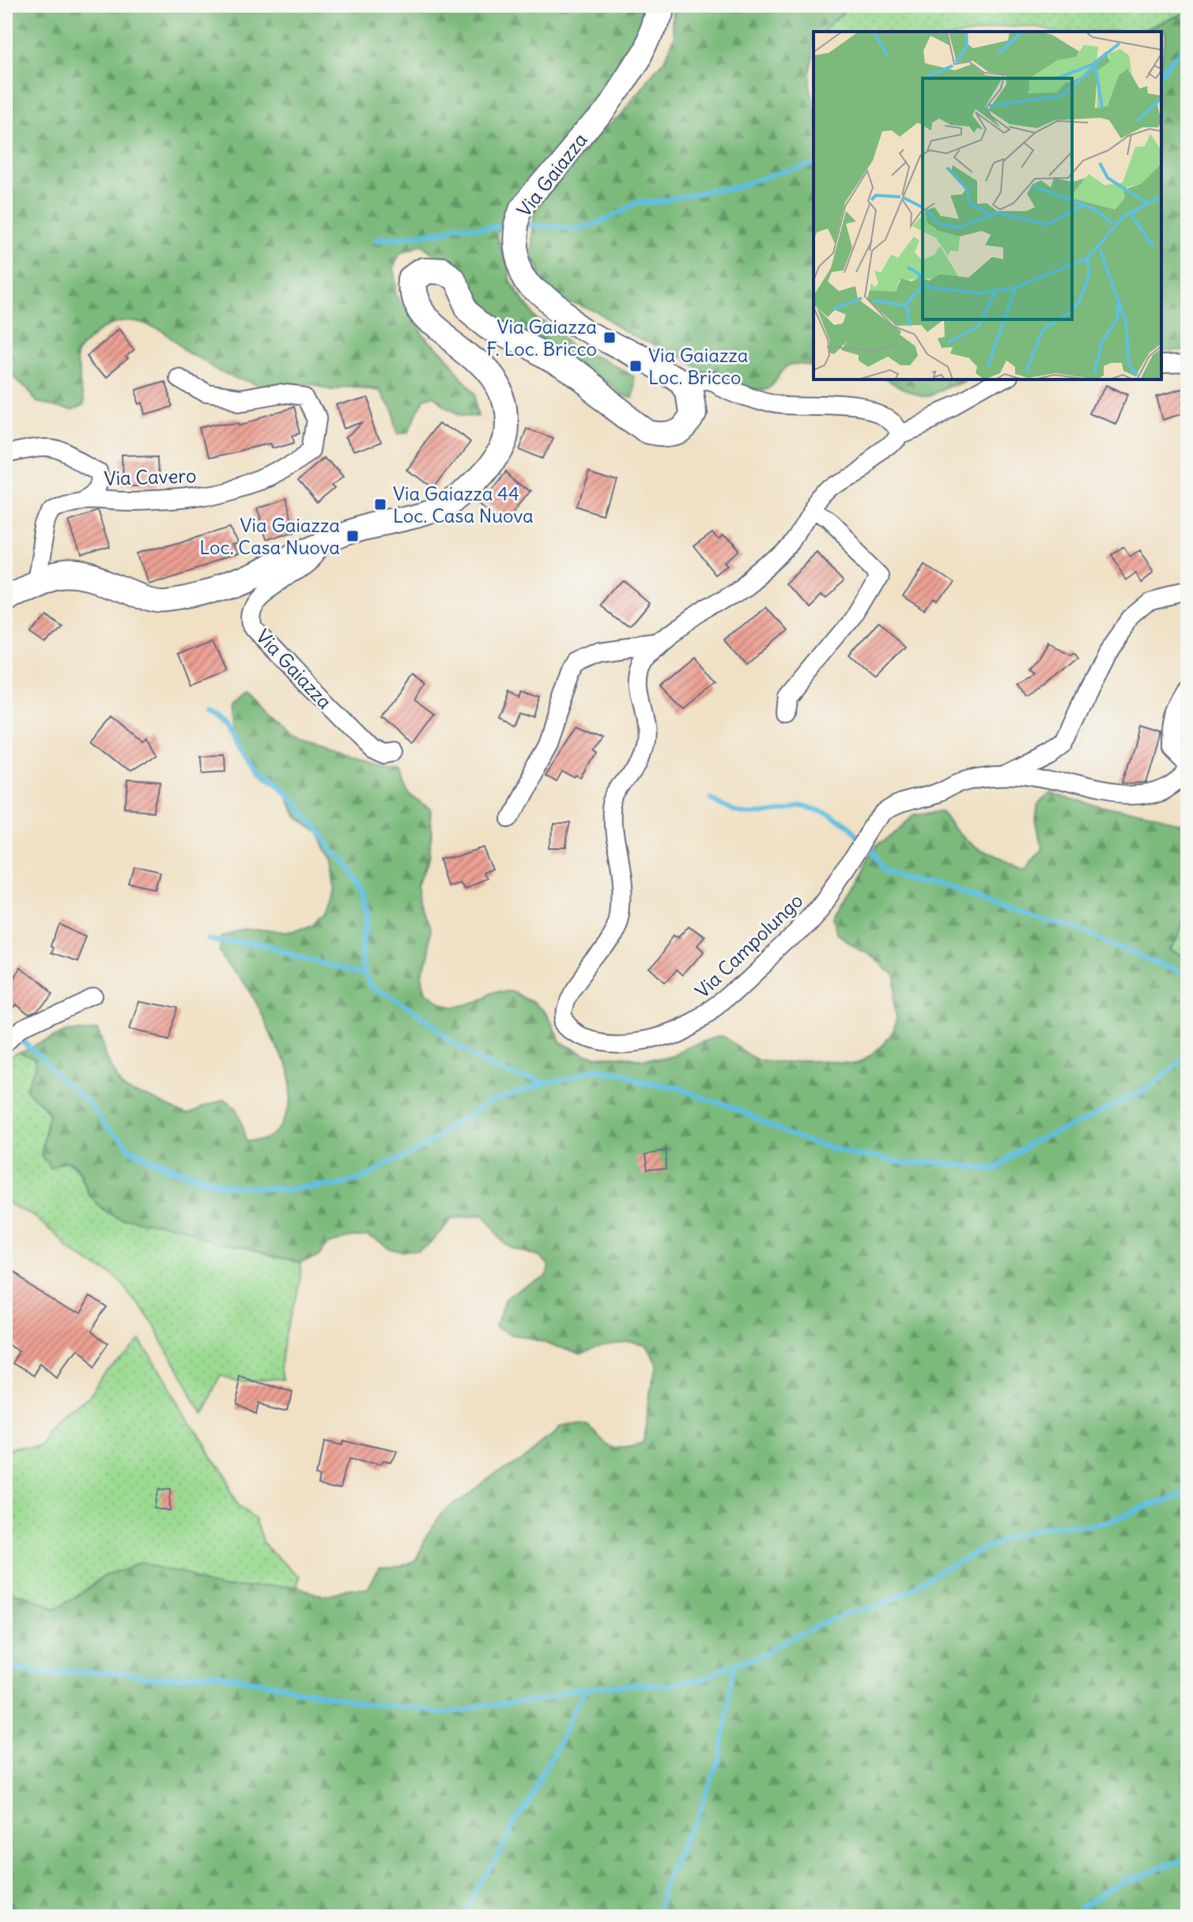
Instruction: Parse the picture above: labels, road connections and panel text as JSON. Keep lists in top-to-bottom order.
{
  "streets": {
    "main road": ["Via Gaiazza"],
    "street": ["Via Cavero", "Via Campolungo"]
  },
  "crossings": [
    ["Via Gaiazza", "Via Cavero"]
  ],
  "places": {
    "transit": [
      "Via Gaiazza F. Loc. Bricco",
      "Via Gaiazza Loc. Bricco",
      "Via Gaiazza 44 Loc. Casa Nuova",
      "Via Gaiazza Loc. Casa Nuova"
    ]
  }
}
